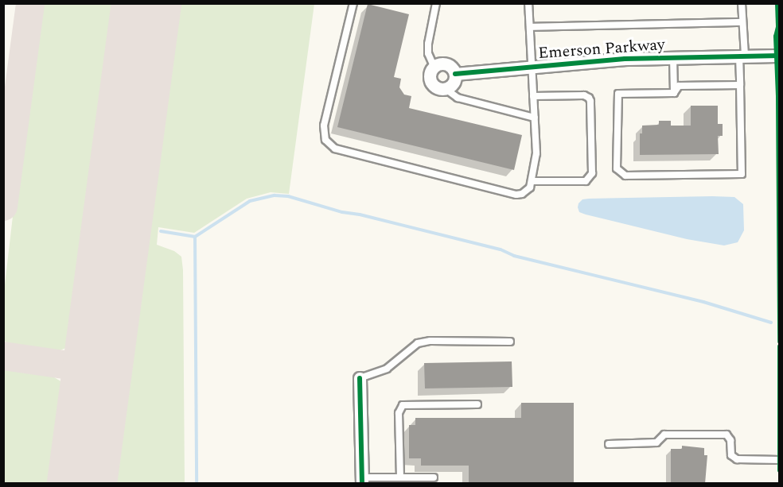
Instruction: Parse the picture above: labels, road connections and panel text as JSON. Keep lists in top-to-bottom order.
{
  "streets": {
    "street": ["Emerson Parkway"]
  }
}
